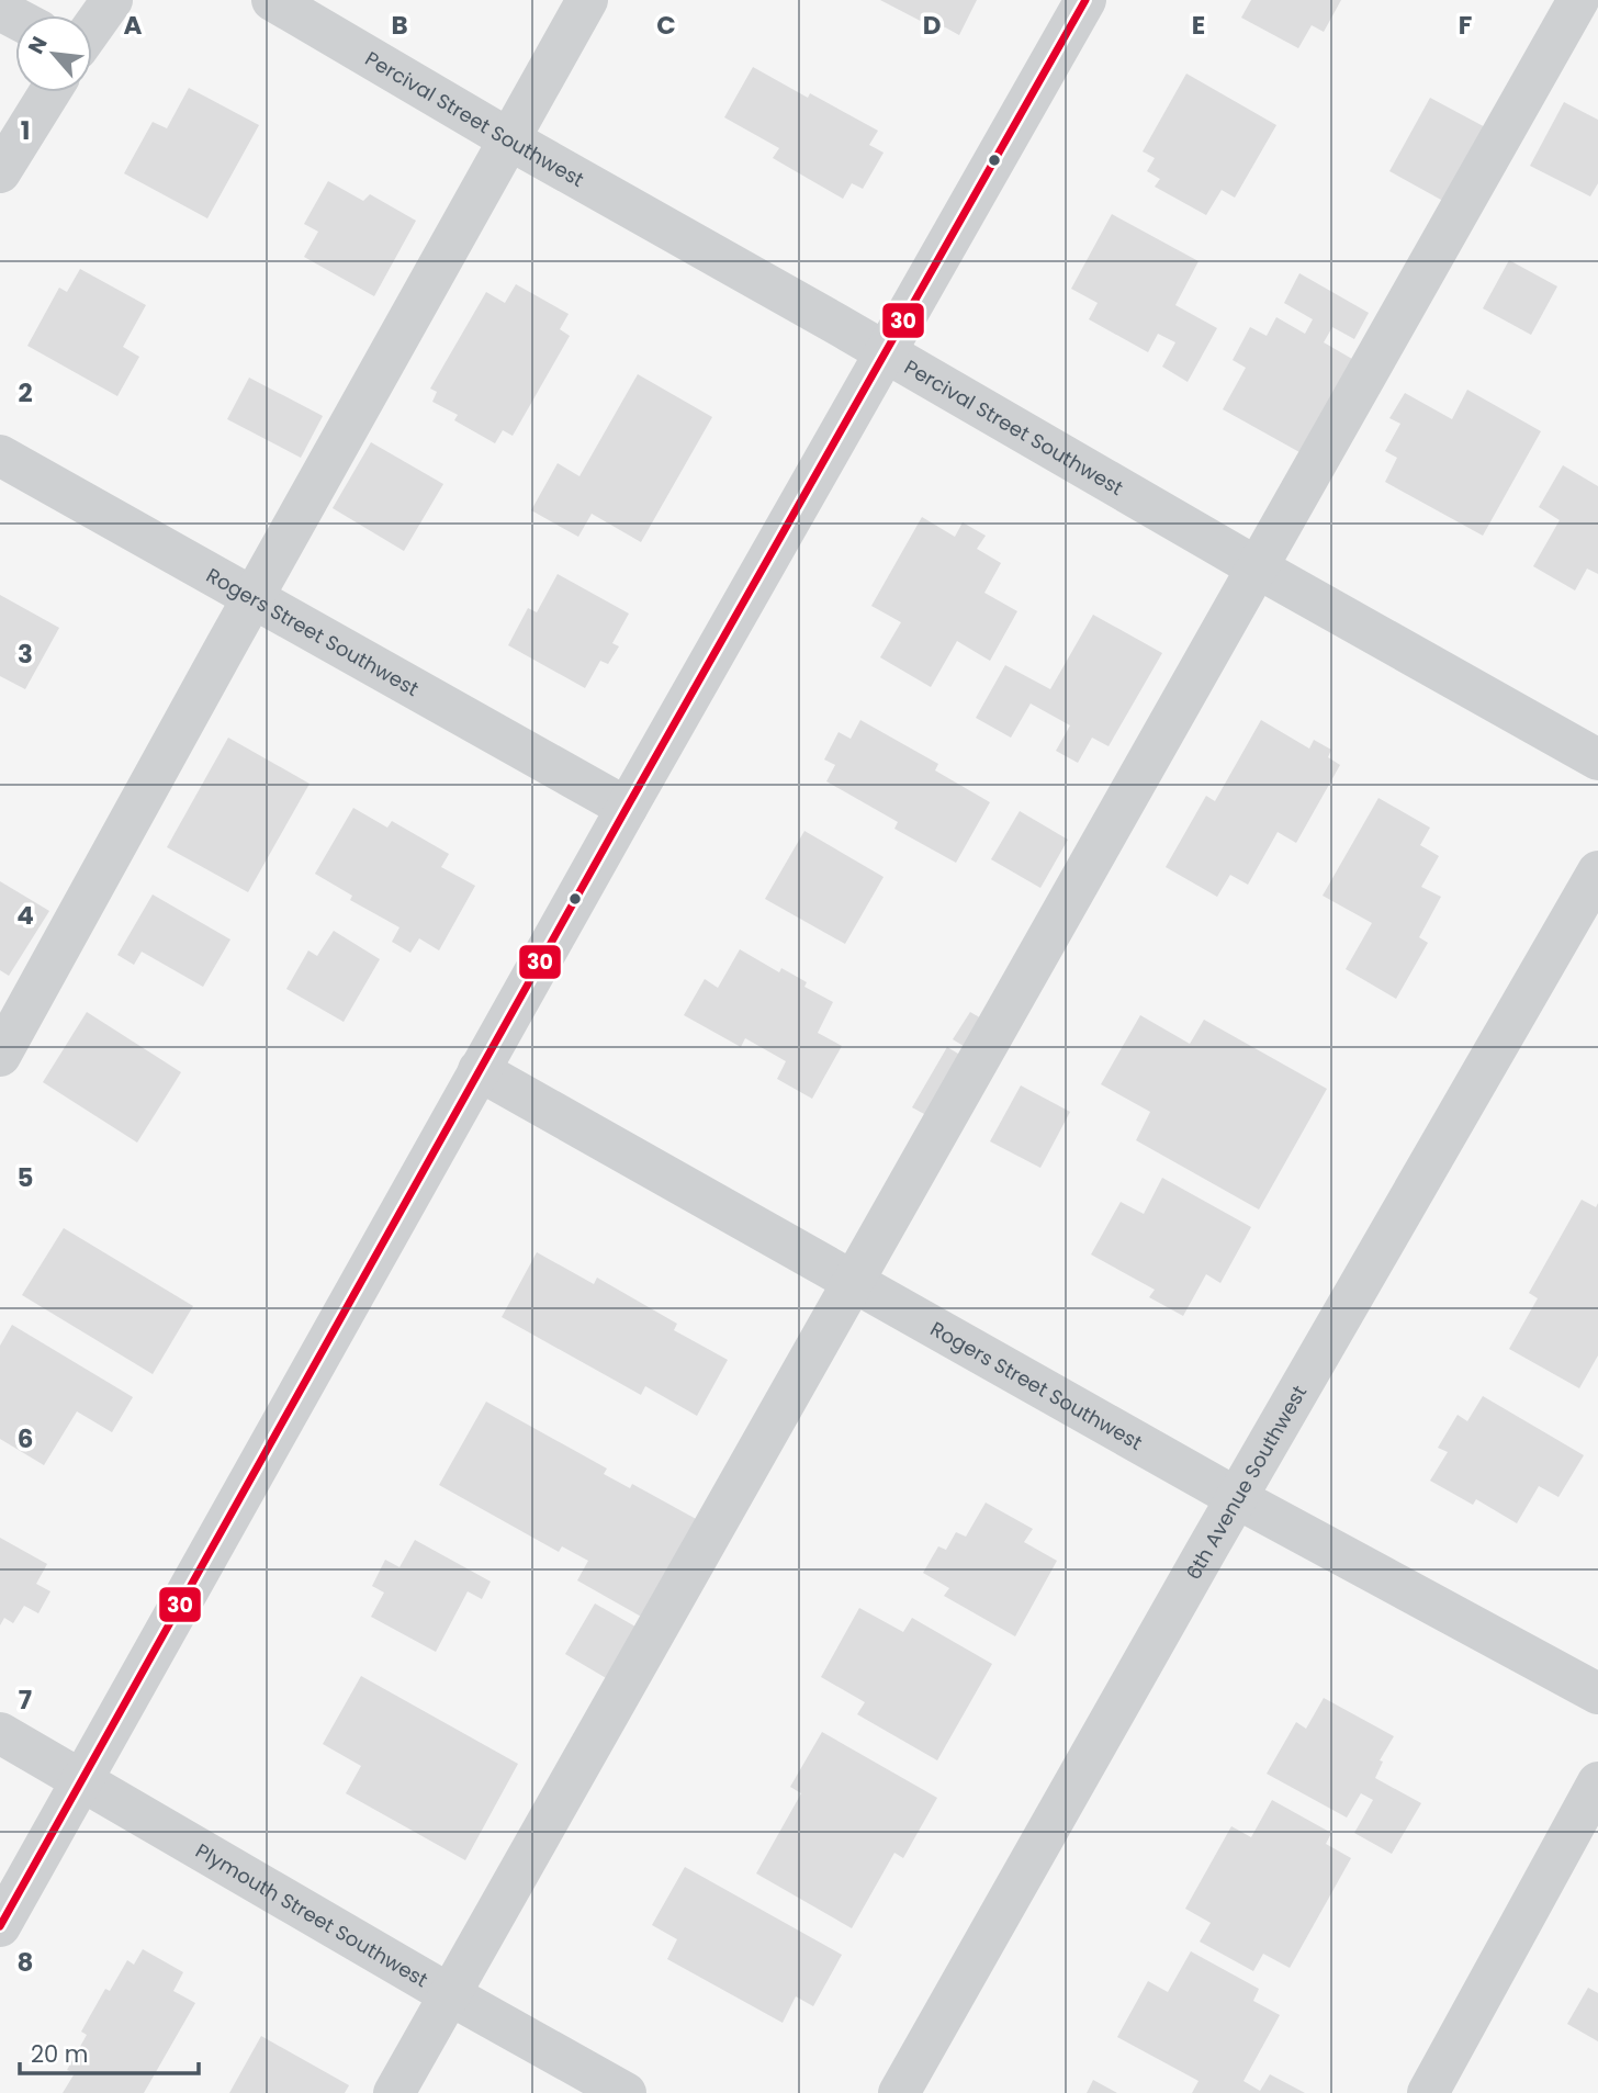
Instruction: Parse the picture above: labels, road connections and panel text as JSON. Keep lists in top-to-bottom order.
{
  "streets": {
    "street": [
      "Percival Street Southwest",
      "Rogers Street Southwest",
      "6th Avenue Southwest",
      "Plymouth Street Southwest"
    ]
  },
  "crossings": [
    ["Rogers Street Southwest", "6th Avenue Southwest"]
  ],
  "lines": ["transit line 30"],
  "scale_bar": "20 m",
  "north": "top left",
  "grid": {
    "columns": [
      "A",
      "B",
      "C",
      "D",
      "E",
      "F"
    ],
    "rows": [
      "1",
      "2",
      "3",
      "4",
      "5",
      "6",
      "7",
      "8"
    ]
  }
}
